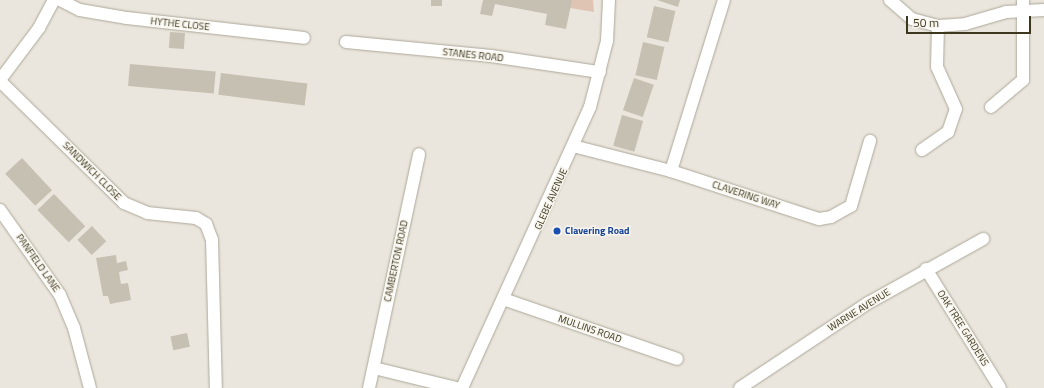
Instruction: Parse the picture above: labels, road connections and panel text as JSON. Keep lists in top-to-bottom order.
{
  "streets": {
    "street": [
      "HYTHE CLOSE",
      "STANES ROAD",
      "SANDWICH CLOSE",
      "CLAVERING WAY",
      "GLEBE AVENUE",
      "CAMBERTON ROAD",
      "PANFIELD LANE",
      "WARNE AVENUE",
      "OAK TREE GARDENS",
      "MULLINS ROAD"
    ]
  },
  "crossings": [
    ["STANES ROAD", "GLEBE AVENUE"],
    ["CLAVERING WAY", "GLEBE AVENUE"],
    ["GLEBE AVENUE", "MULLINS ROAD"],
    ["WARNE AVENUE", "OAK TREE GARDENS"]
  ],
  "places": ["Clavering Road"],
  "scale_bar": "50 m"
}
